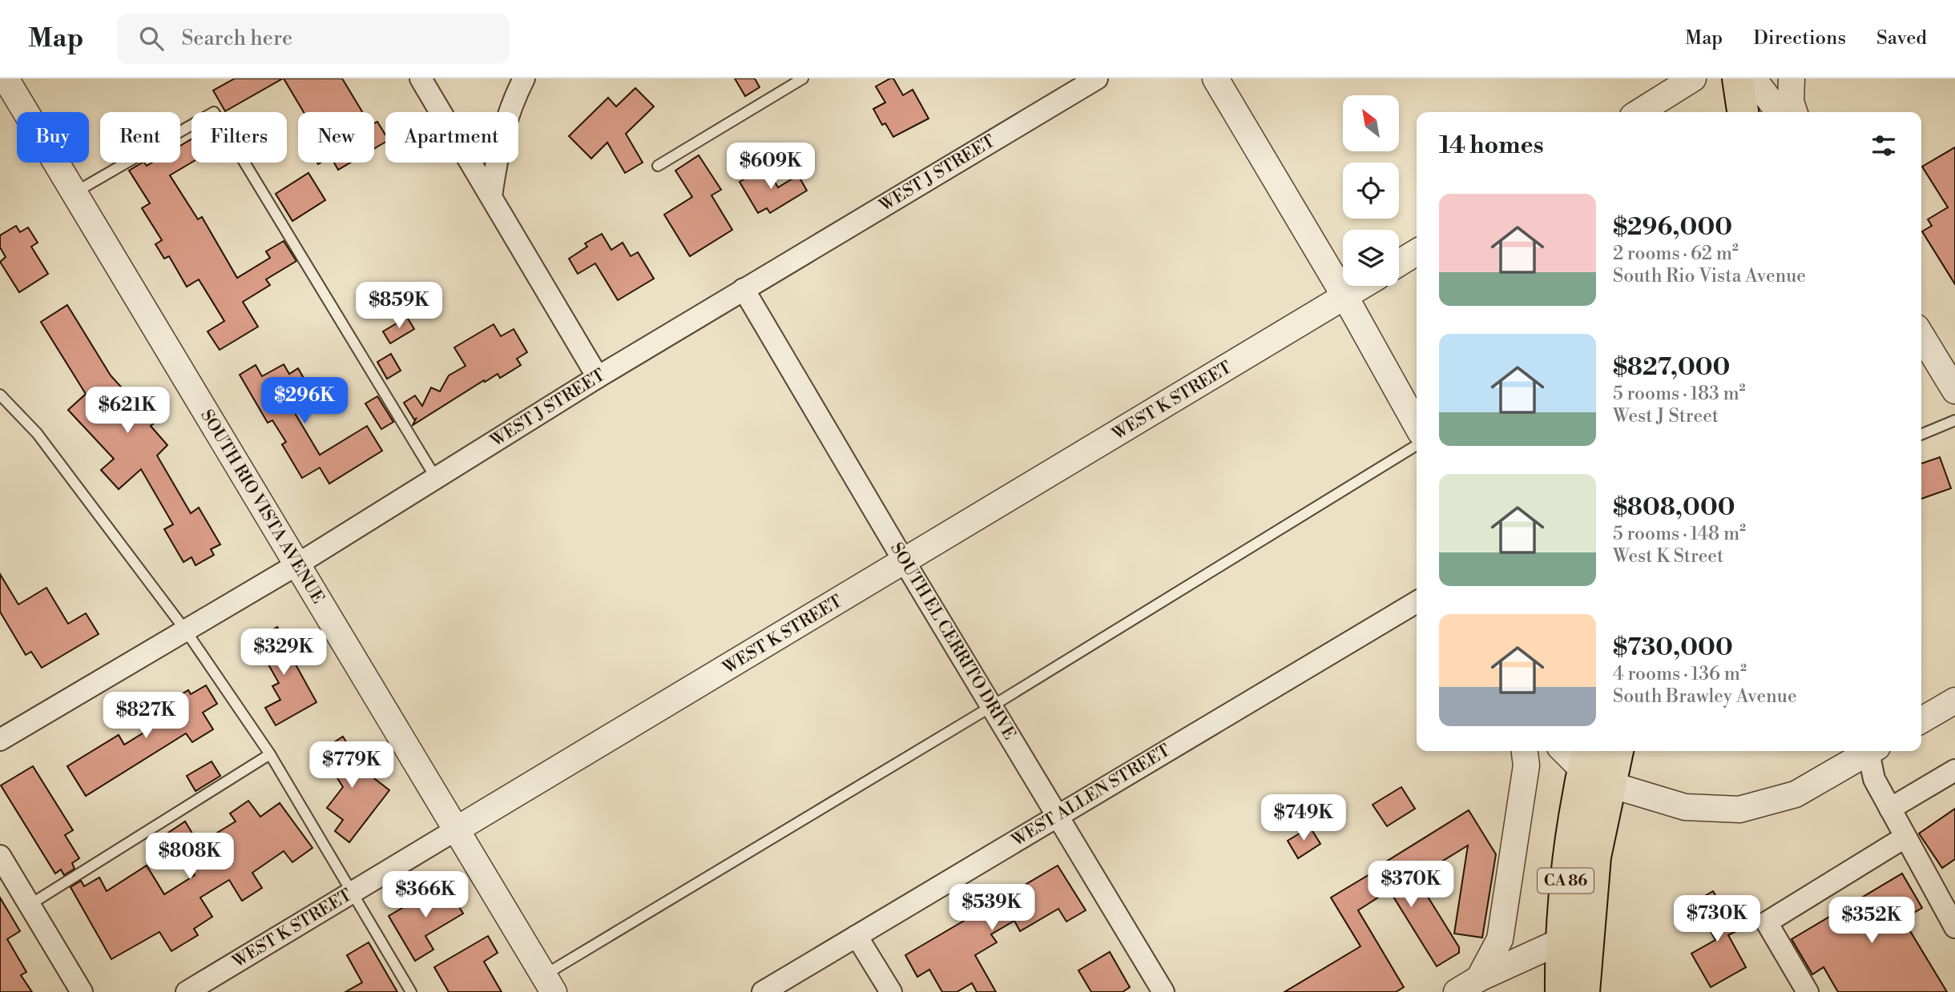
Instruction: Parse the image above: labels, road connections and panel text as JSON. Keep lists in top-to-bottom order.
{
  "streets": {
    "highway": ["CA 86"],
    "street": [
      "WEST J STREET",
      "WEST K STREET",
      "SOUTH RIO VISTA AVENUE",
      "SOUTH EL CERRITO DRIVE",
      "WEST ALLEN STREET"
    ]
  },
  "crossings": [
    ["WEST J STREET", "SOUTH RIO VISTA AVENUE"],
    ["WEST J STREET", "SOUTH EL CERRITO DRIVE"],
    ["WEST K STREET", "SOUTH RIO VISTA AVENUE"],
    ["WEST K STREET", "SOUTH EL CERRITO DRIVE"],
    ["SOUTH EL CERRITO DRIVE", "WEST ALLEN STREET"]
  ],
  "north": "top left",
  "page": {
    "header": "Map",
    "search": "Search here",
    "nav": ["Map", "Directions", "Saved"],
    "chip": [
      "Buy",
      "Rent",
      "Filters",
      "New",
      "Apartment"
    ],
    "heading": "14 homes",
    "price": [
      "$609K",
      "$859K",
      "$296K",
      "$621K",
      "$329K",
      "$827K",
      "$779K",
      "$749K",
      "$808K",
      "$370K",
      "$366K",
      "$539K",
      "$730K",
      "$352K"
    ],
    "list": [
      {
        "name": "$296,000",
        "note": "2 rooms · 62 m² · South Rio Vista Avenue"
      },
      {
        "name": "$827,000",
        "note": "5 rooms · 183 m² · West J Street"
      },
      {
        "name": "$808,000",
        "note": "5 rooms · 148 m² · West K Street"
      },
      {
        "name": "$730,000",
        "note": "4 rooms · 136 m² · South Brawley Avenue"
      }
    ]
  }
}
